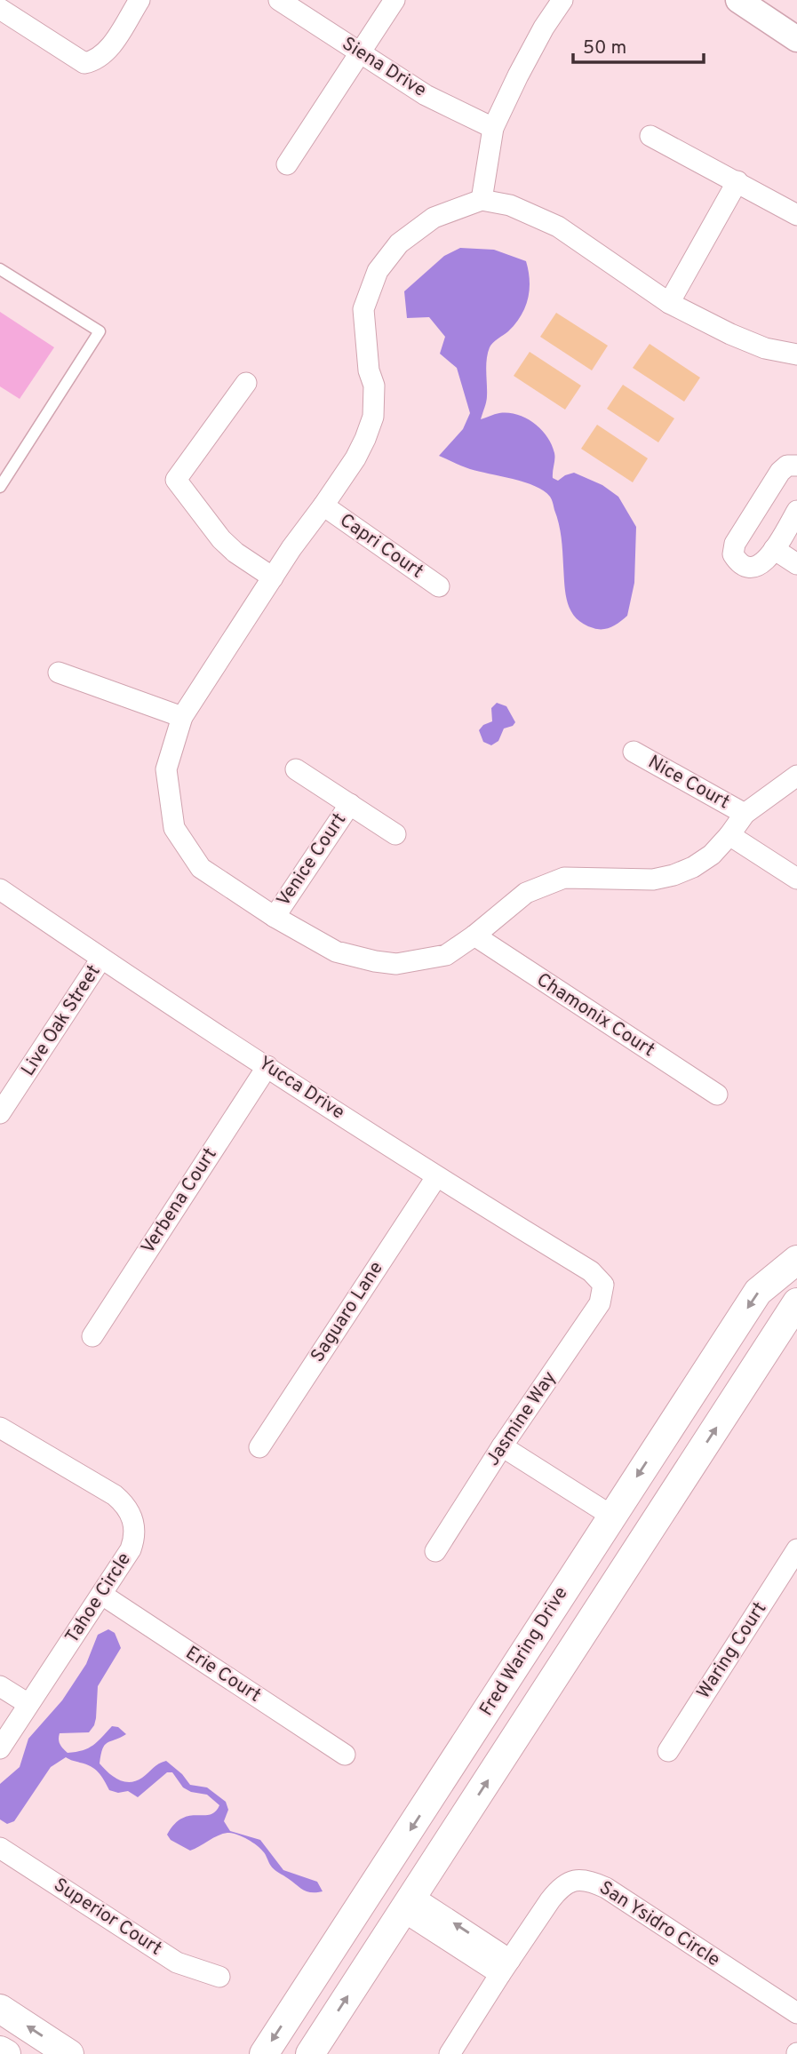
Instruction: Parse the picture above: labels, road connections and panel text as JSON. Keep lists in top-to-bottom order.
{
  "streets": {
    "main road": ["Fred Waring Drive"],
    "street": [
      "Siena Drive",
      "Capri Court",
      "Nice Court",
      "Venice Court",
      "Chamonix Court",
      "Live Oak Street",
      "Yucca Drive",
      "Verbena Court",
      "Saguaro Lane",
      "Jasmine Way",
      "Tahoe Circle",
      "Waring Court",
      "Erie Court",
      "Superior Court",
      "San Ysidro Circle"
    ]
  },
  "crossings": [
    ["Live Oak Street", "Yucca Drive"],
    ["Yucca Drive", "Verbena Court"],
    ["Yucca Drive", "Saguaro Lane"],
    ["Yucca Drive", "Jasmine Way"],
    ["Tahoe Circle", "Erie Court"]
  ],
  "scale_bar": "50 m"
}
